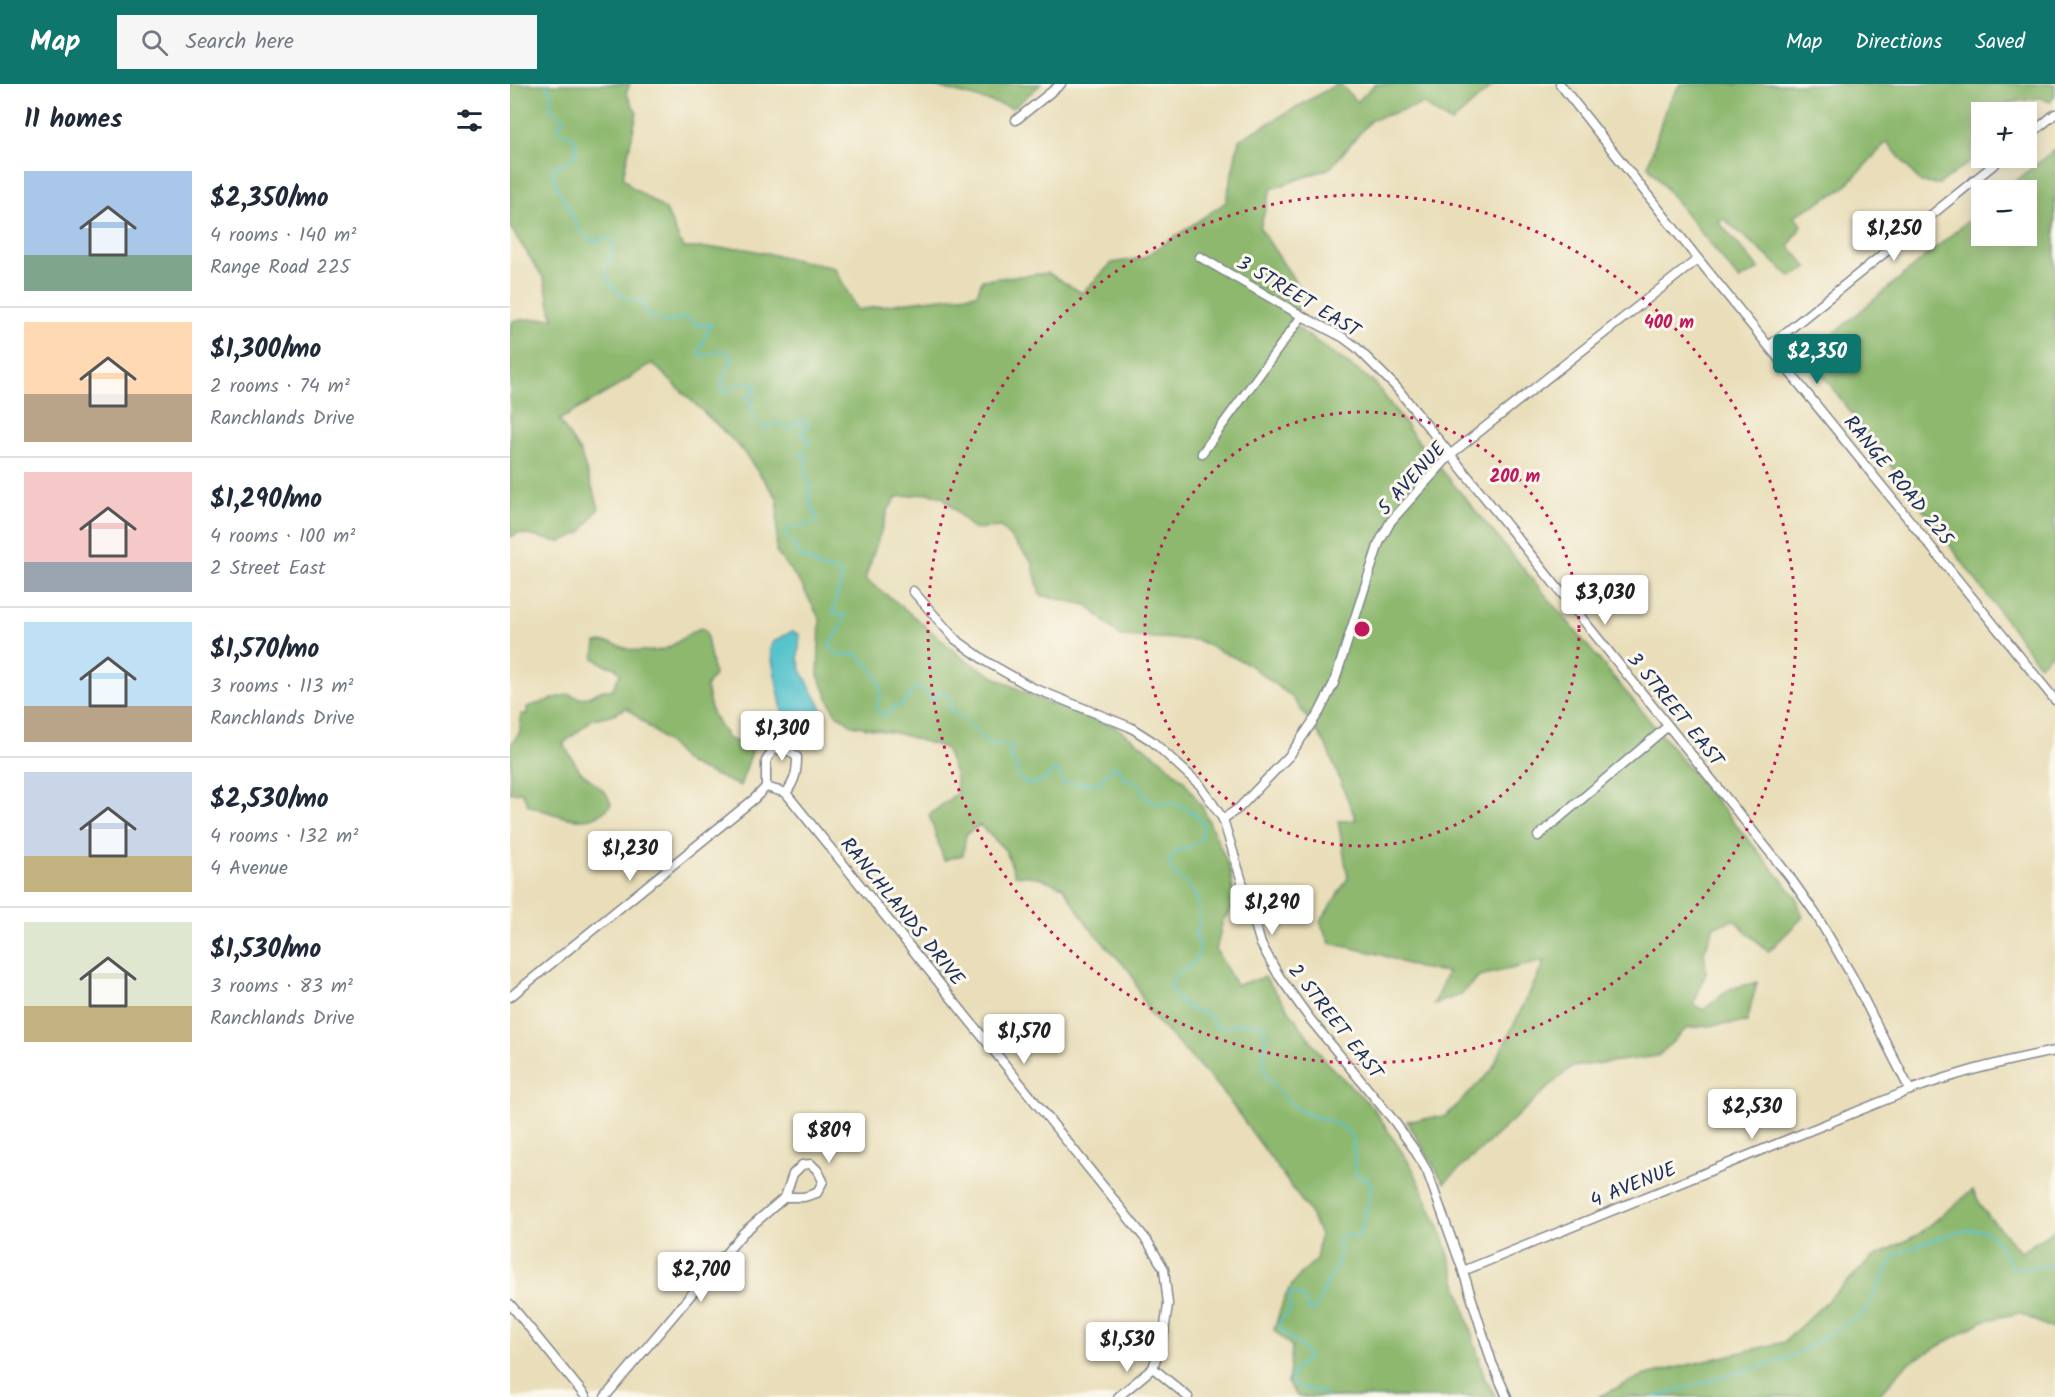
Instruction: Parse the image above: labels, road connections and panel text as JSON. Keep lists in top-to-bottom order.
{
  "streets": {
    "street": [
      "3 STREET EAST",
      "5 AVENUE",
      "RANGE ROAD 225",
      "RANCHLANDS DRIVE",
      "2 STREET EAST",
      "4 AVENUE"
    ]
  },
  "crossings": [
    ["3 STREET EAST", "5 AVENUE"],
    ["3 STREET EAST", "4 AVENUE"],
    ["5 AVENUE", "RANGE ROAD 225"],
    ["5 AVENUE", "2 STREET EAST"],
    ["2 STREET EAST", "4 AVENUE"]
  ],
  "page": {
    "header": "Map",
    "search": "Search here",
    "nav": ["Map", "Directions", "Saved"],
    "heading": "11 homes",
    "map_buttons": ["+", "−"],
    "list": [
      {
        "name": "$2,350/mo",
        "note": "4 rooms · 140 m² · Range Road 225"
      },
      {
        "name": "$1,300/mo",
        "note": "2 rooms · 74 m² · Ranchlands Drive"
      },
      {
        "name": "$1,290/mo",
        "note": "4 rooms · 100 m² · 2 Street East"
      },
      {
        "name": "$1,570/mo",
        "note": "3 rooms · 113 m² · Ranchlands Drive"
      },
      {
        "name": "$2,530/mo",
        "note": "4 rooms · 132 m² · 4 Avenue"
      },
      {
        "name": "$1,530/mo",
        "note": "3 rooms · 83 m² · Ranchlands Drive"
      }
    ],
    "price": [
      "$1,250",
      "$2,350",
      "$3,030",
      "$1,300",
      "$1,230",
      "$1,290",
      "$1,570",
      "$2,530",
      "$809",
      "$2,700",
      "$1,530"
    ]
  },
  "rings": ["400 m", "200 m"]
}
